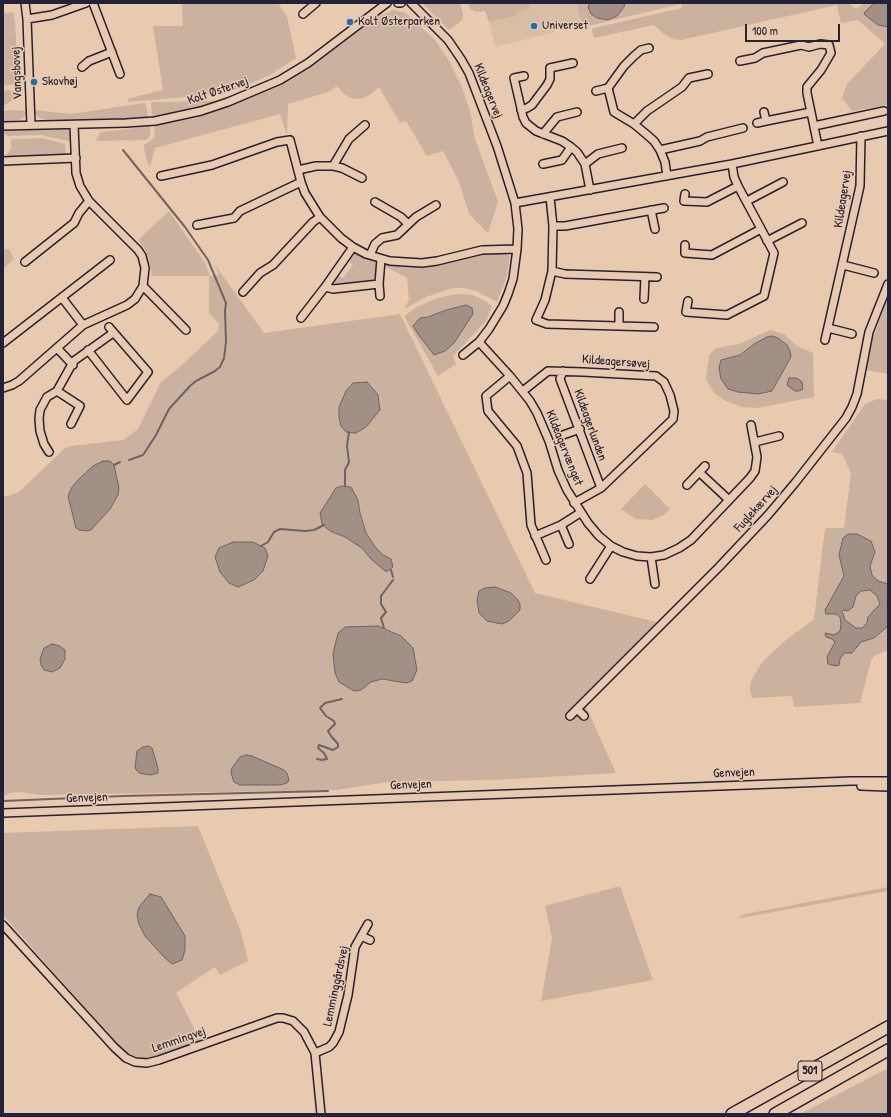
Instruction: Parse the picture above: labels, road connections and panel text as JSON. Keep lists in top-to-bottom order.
{
  "streets": {
    "highway": ["501"],
    "street": [
      "Vangsbovej",
      "Kolt Østervej",
      "Kildeagervej",
      "Kildeagersøvej",
      "Kildeagerlunden",
      "Kildeagervænget",
      "Fuglekærvej",
      "Genvejen",
      "Lemminggårdsvej",
      "Lemmingvej"
    ]
  },
  "crossings": [
    ["Vangsbovej", "Kolt Østervej"],
    ["Kildeagervej", "Kildeagervænget"],
    ["Kildeagersøvej", "Kildeagerlunden"],
    ["Kildeagersøvej", "Kildeagervænget"],
    ["Lemminggårdsvej", "Lemmingvej"]
  ],
  "places": ["Kolt Østerparken", "Universet", "Skovhøj"],
  "scale_bar": "100 m"
}
